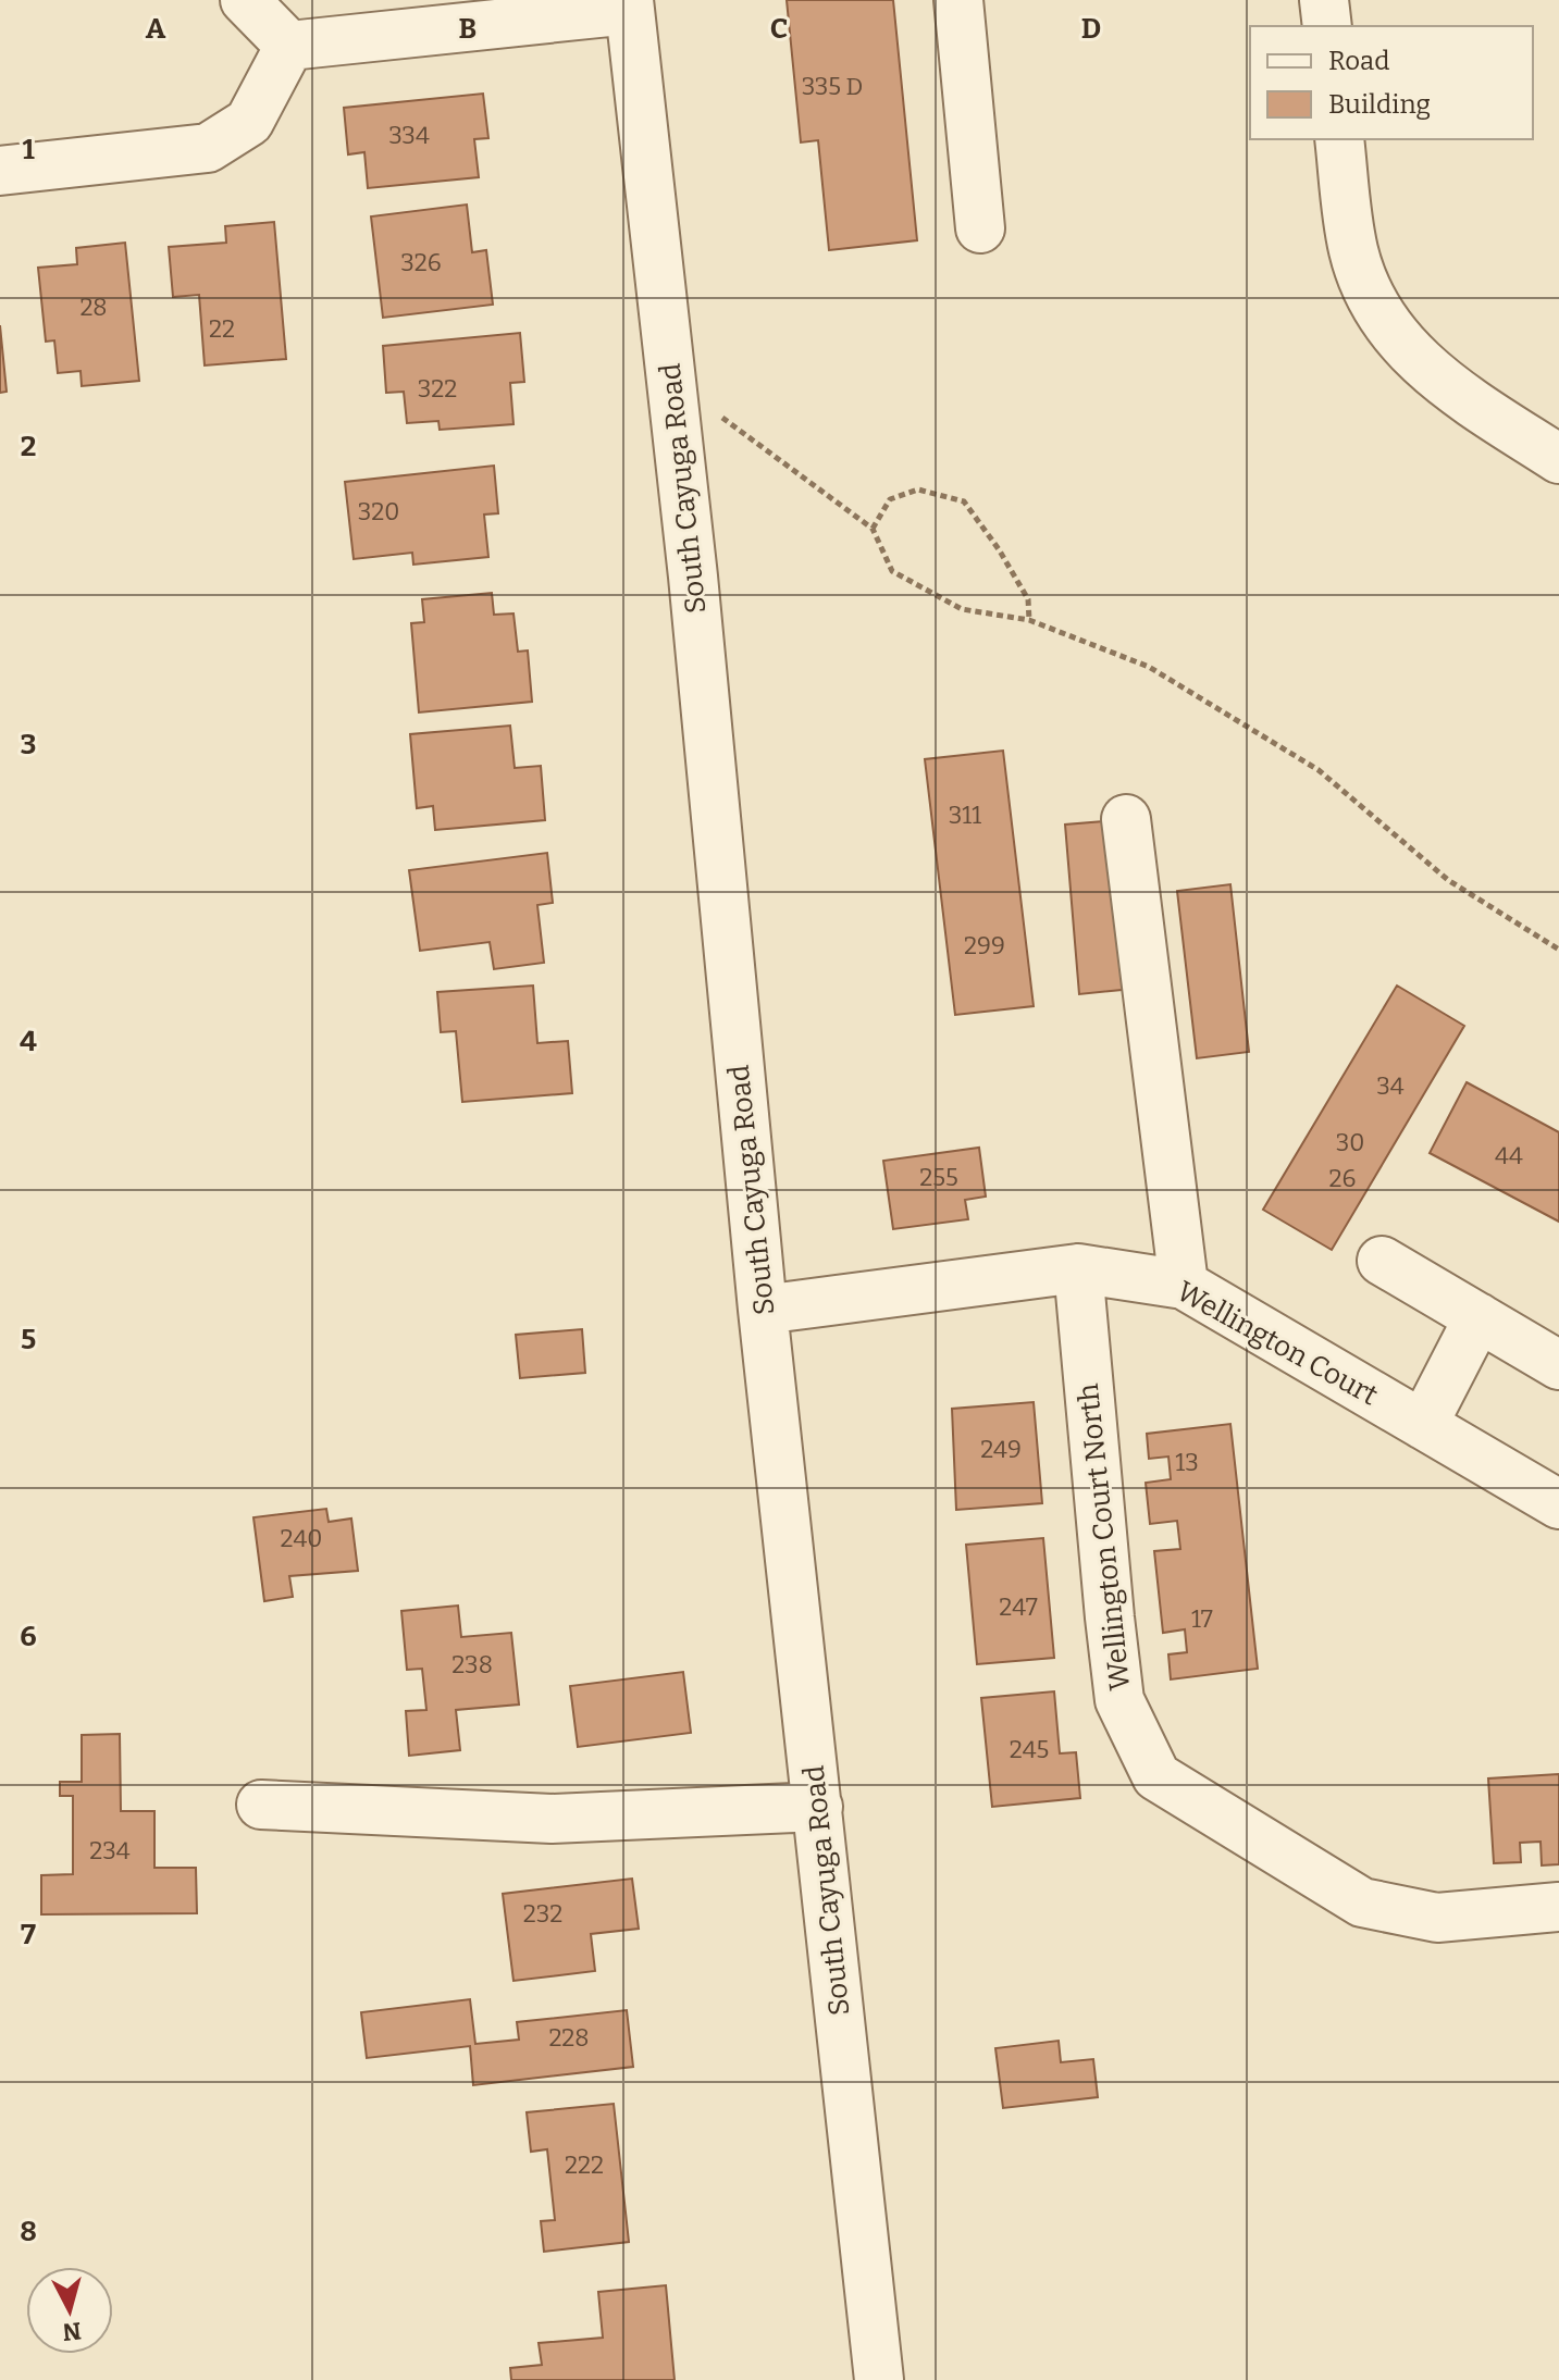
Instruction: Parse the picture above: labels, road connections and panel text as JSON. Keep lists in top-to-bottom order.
{
  "streets": {
    "street": ["South Cayuga Road", "Wellington Court", "Wellington Court North"]
  },
  "crossings": [
    ["South Cayuga Road", "Wellington Court"],
    ["Wellington Court", "Wellington Court North"]
  ],
  "house_numbers": [
    "335 D",
    "334",
    "326",
    "28",
    "22",
    "322",
    "320",
    "311",
    "299",
    "34",
    "30",
    "44",
    "255",
    "26",
    "249",
    "13",
    "240",
    "247",
    "17",
    "238",
    "245",
    "234",
    "232",
    "228",
    "222"
  ],
  "legend": ["Road", "Building"],
  "north": "bottom",
  "grid": {
    "columns": [
      "A",
      "B",
      "C",
      "D"
    ],
    "rows": [
      "1",
      "2",
      "3",
      "4",
      "5",
      "6",
      "7",
      "8"
    ]
  }
}
